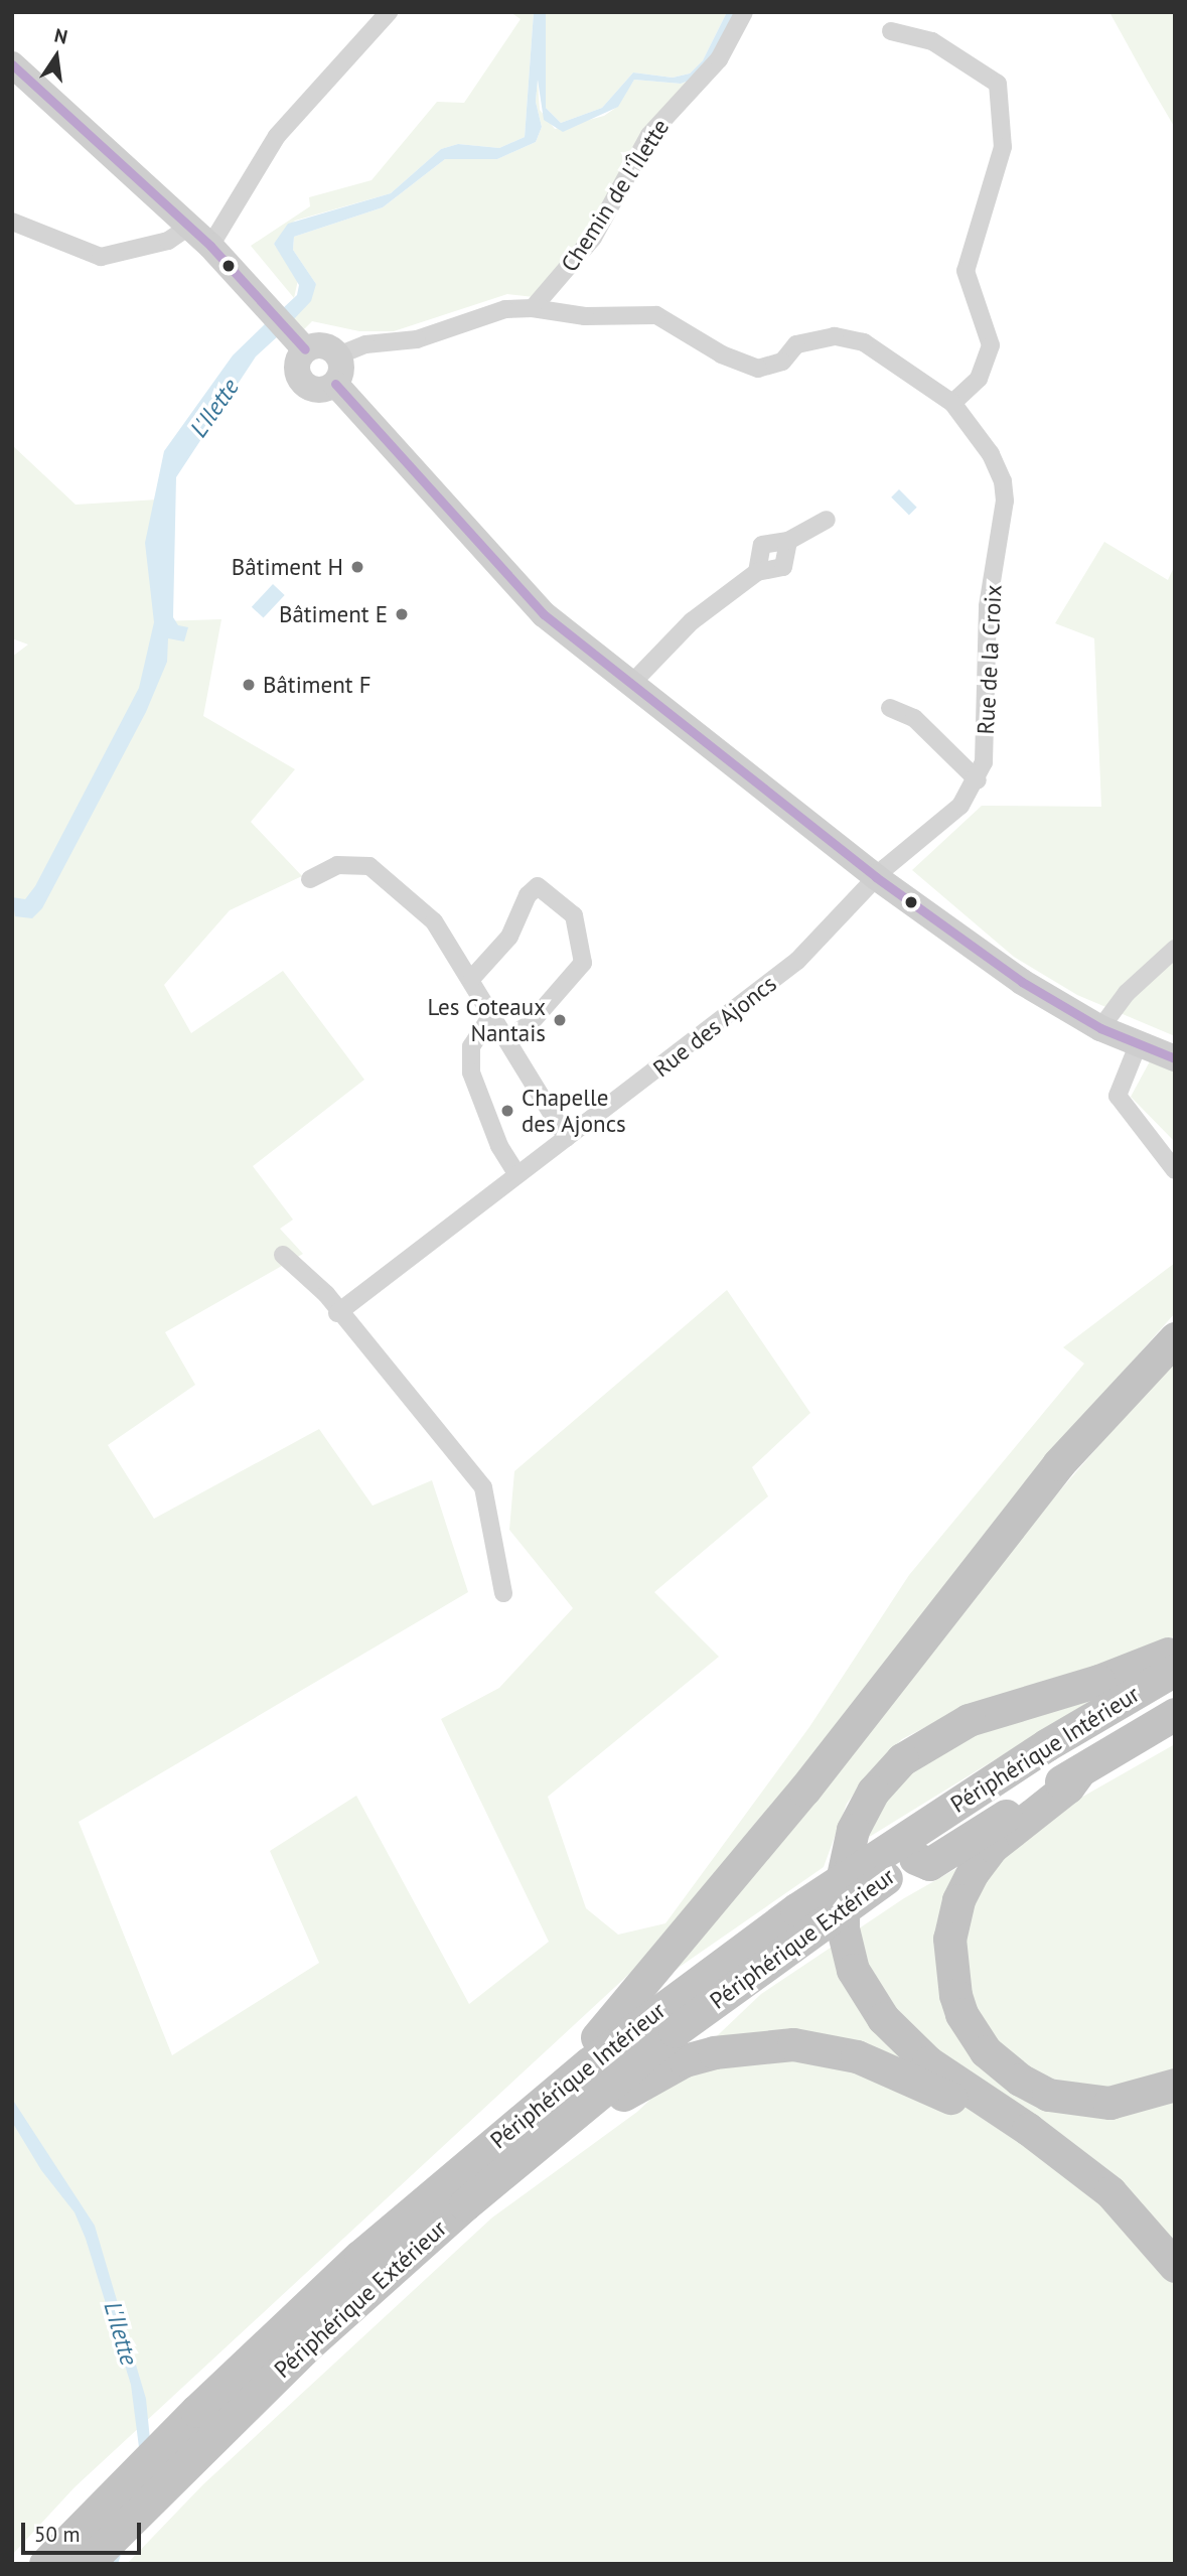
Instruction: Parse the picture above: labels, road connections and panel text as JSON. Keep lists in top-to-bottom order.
{
  "streets": {
    "highway": ["Périphérique Intérieur", "Périphérique Extérieur"],
    "street": ["Chemin de l'Îlette", "Rue de la Croix", "Rue des Ajoncs"]
  },
  "crossings": [
    ["Chemin de l'Îlette", "Rue de la Croix"],
    ["Rue de la Croix", "Rue des Ajoncs"],
    ["Périphérique Intérieur", "Périphérique Extérieur"]
  ],
  "water": ["L'Ilette"],
  "places": [
    "Bâtiment H",
    "Bâtiment E",
    "Bâtiment F",
    "Les Coteaux Nantais",
    "Chapelle des Ajoncs"
  ],
  "scale_bar": "50 m",
  "north": "top"
}
